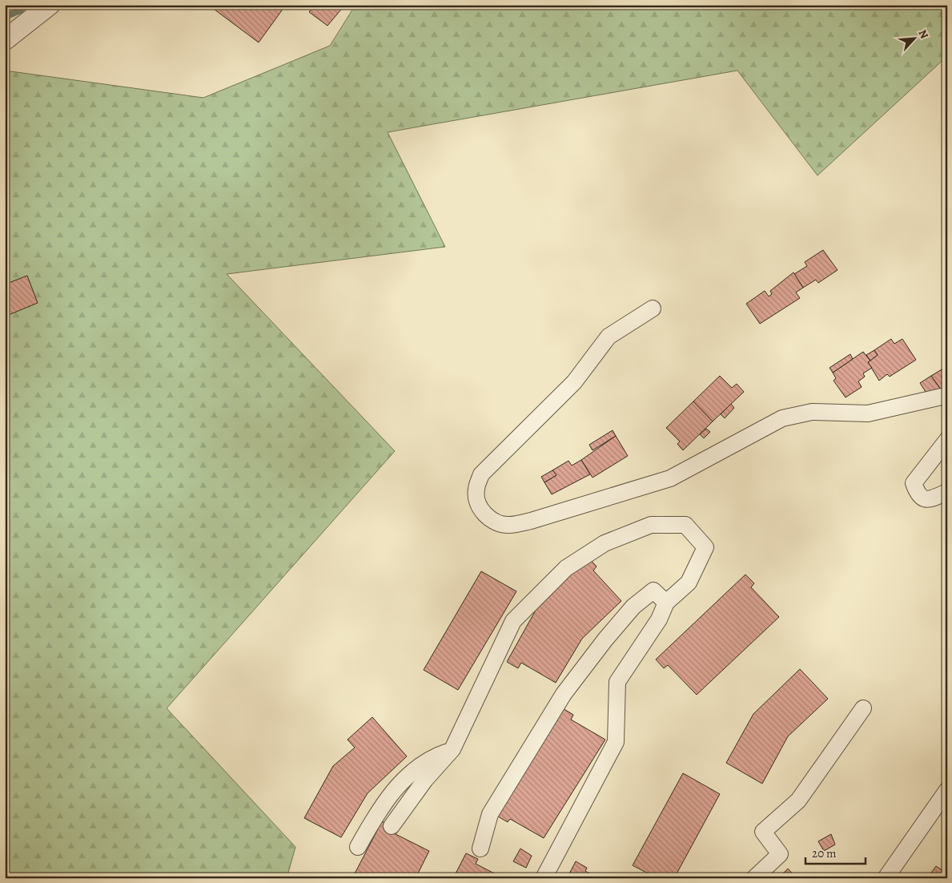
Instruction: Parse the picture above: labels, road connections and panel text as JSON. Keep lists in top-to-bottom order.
{
  "scale_bar": "20 m",
  "north": "top right"
}
